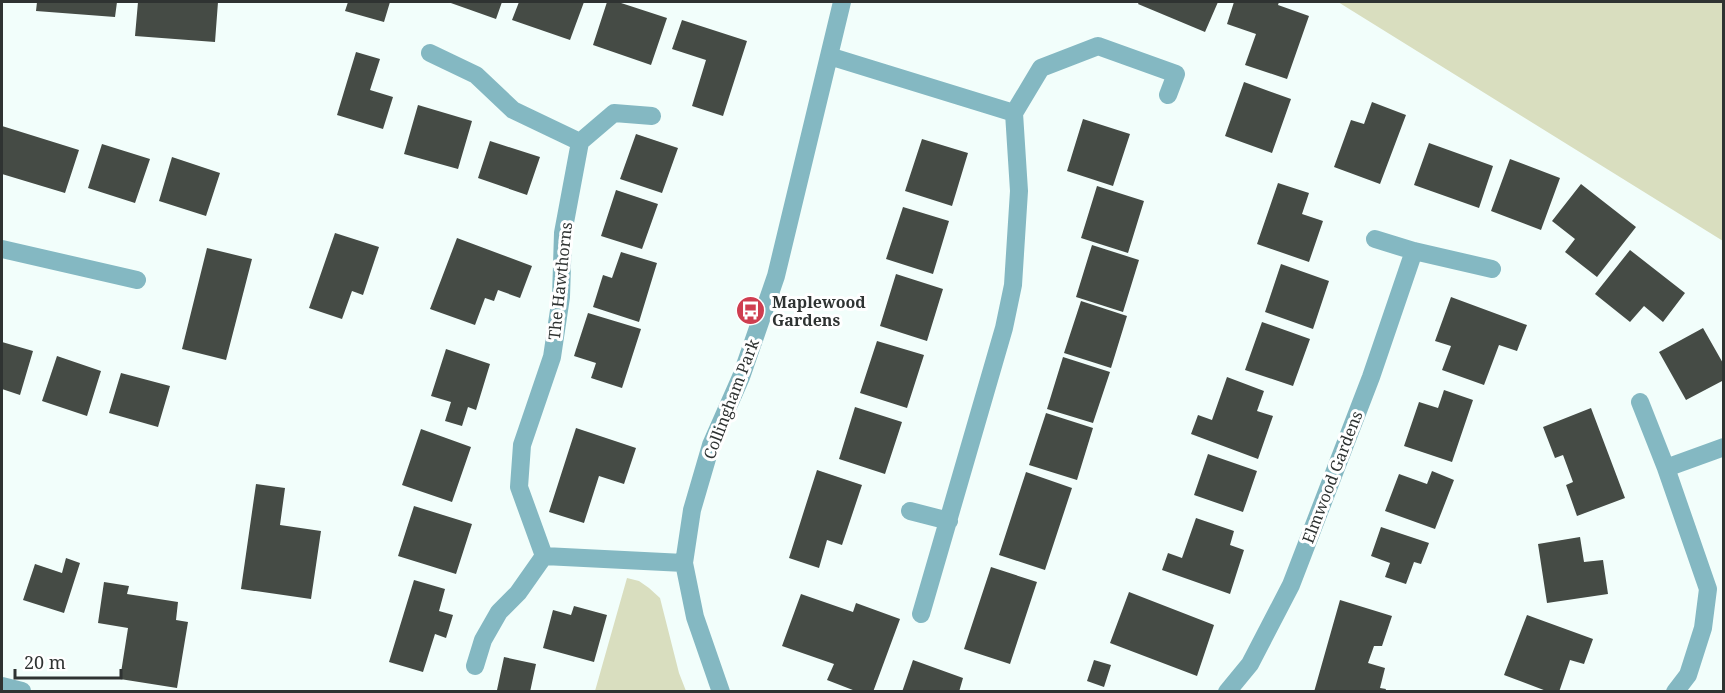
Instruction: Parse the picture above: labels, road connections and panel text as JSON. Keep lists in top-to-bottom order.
{
  "streets": {
    "street": ["The Hawthorns", "Collingham Park", "Elmwood Gardens"]
  },
  "places": {
    "bus stop": ["Maplewood Gardens"]
  },
  "scale_bar": "20 m"
}
